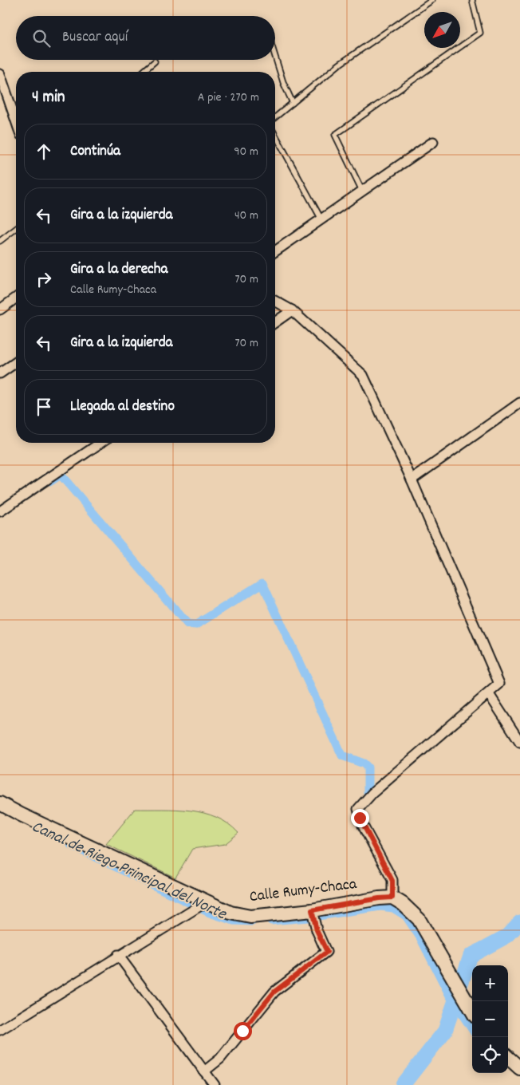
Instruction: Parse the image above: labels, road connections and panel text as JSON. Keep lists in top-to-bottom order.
{
  "streets": {
    "street": ["Calle Rumy-Chaca"]
  },
  "water": ["Canal de Riego Principal del Norte"],
  "north": "bottom left",
  "page": {
    "search": "Buscar aquí",
    "heading": ["4 min", "A pie · 270 m"],
    "list": [
      ["Continúa", "90 m"],
      ["Gira a la izquierda", "40 m"],
      ["Gira a la derecha", "Calle Rumy-Chaca", "70 m"],
      ["Gira a la izquierda", "70 m"],
      "Llegada al destino"
    ],
    "map_buttons": ["+", "−"]
  }
}
